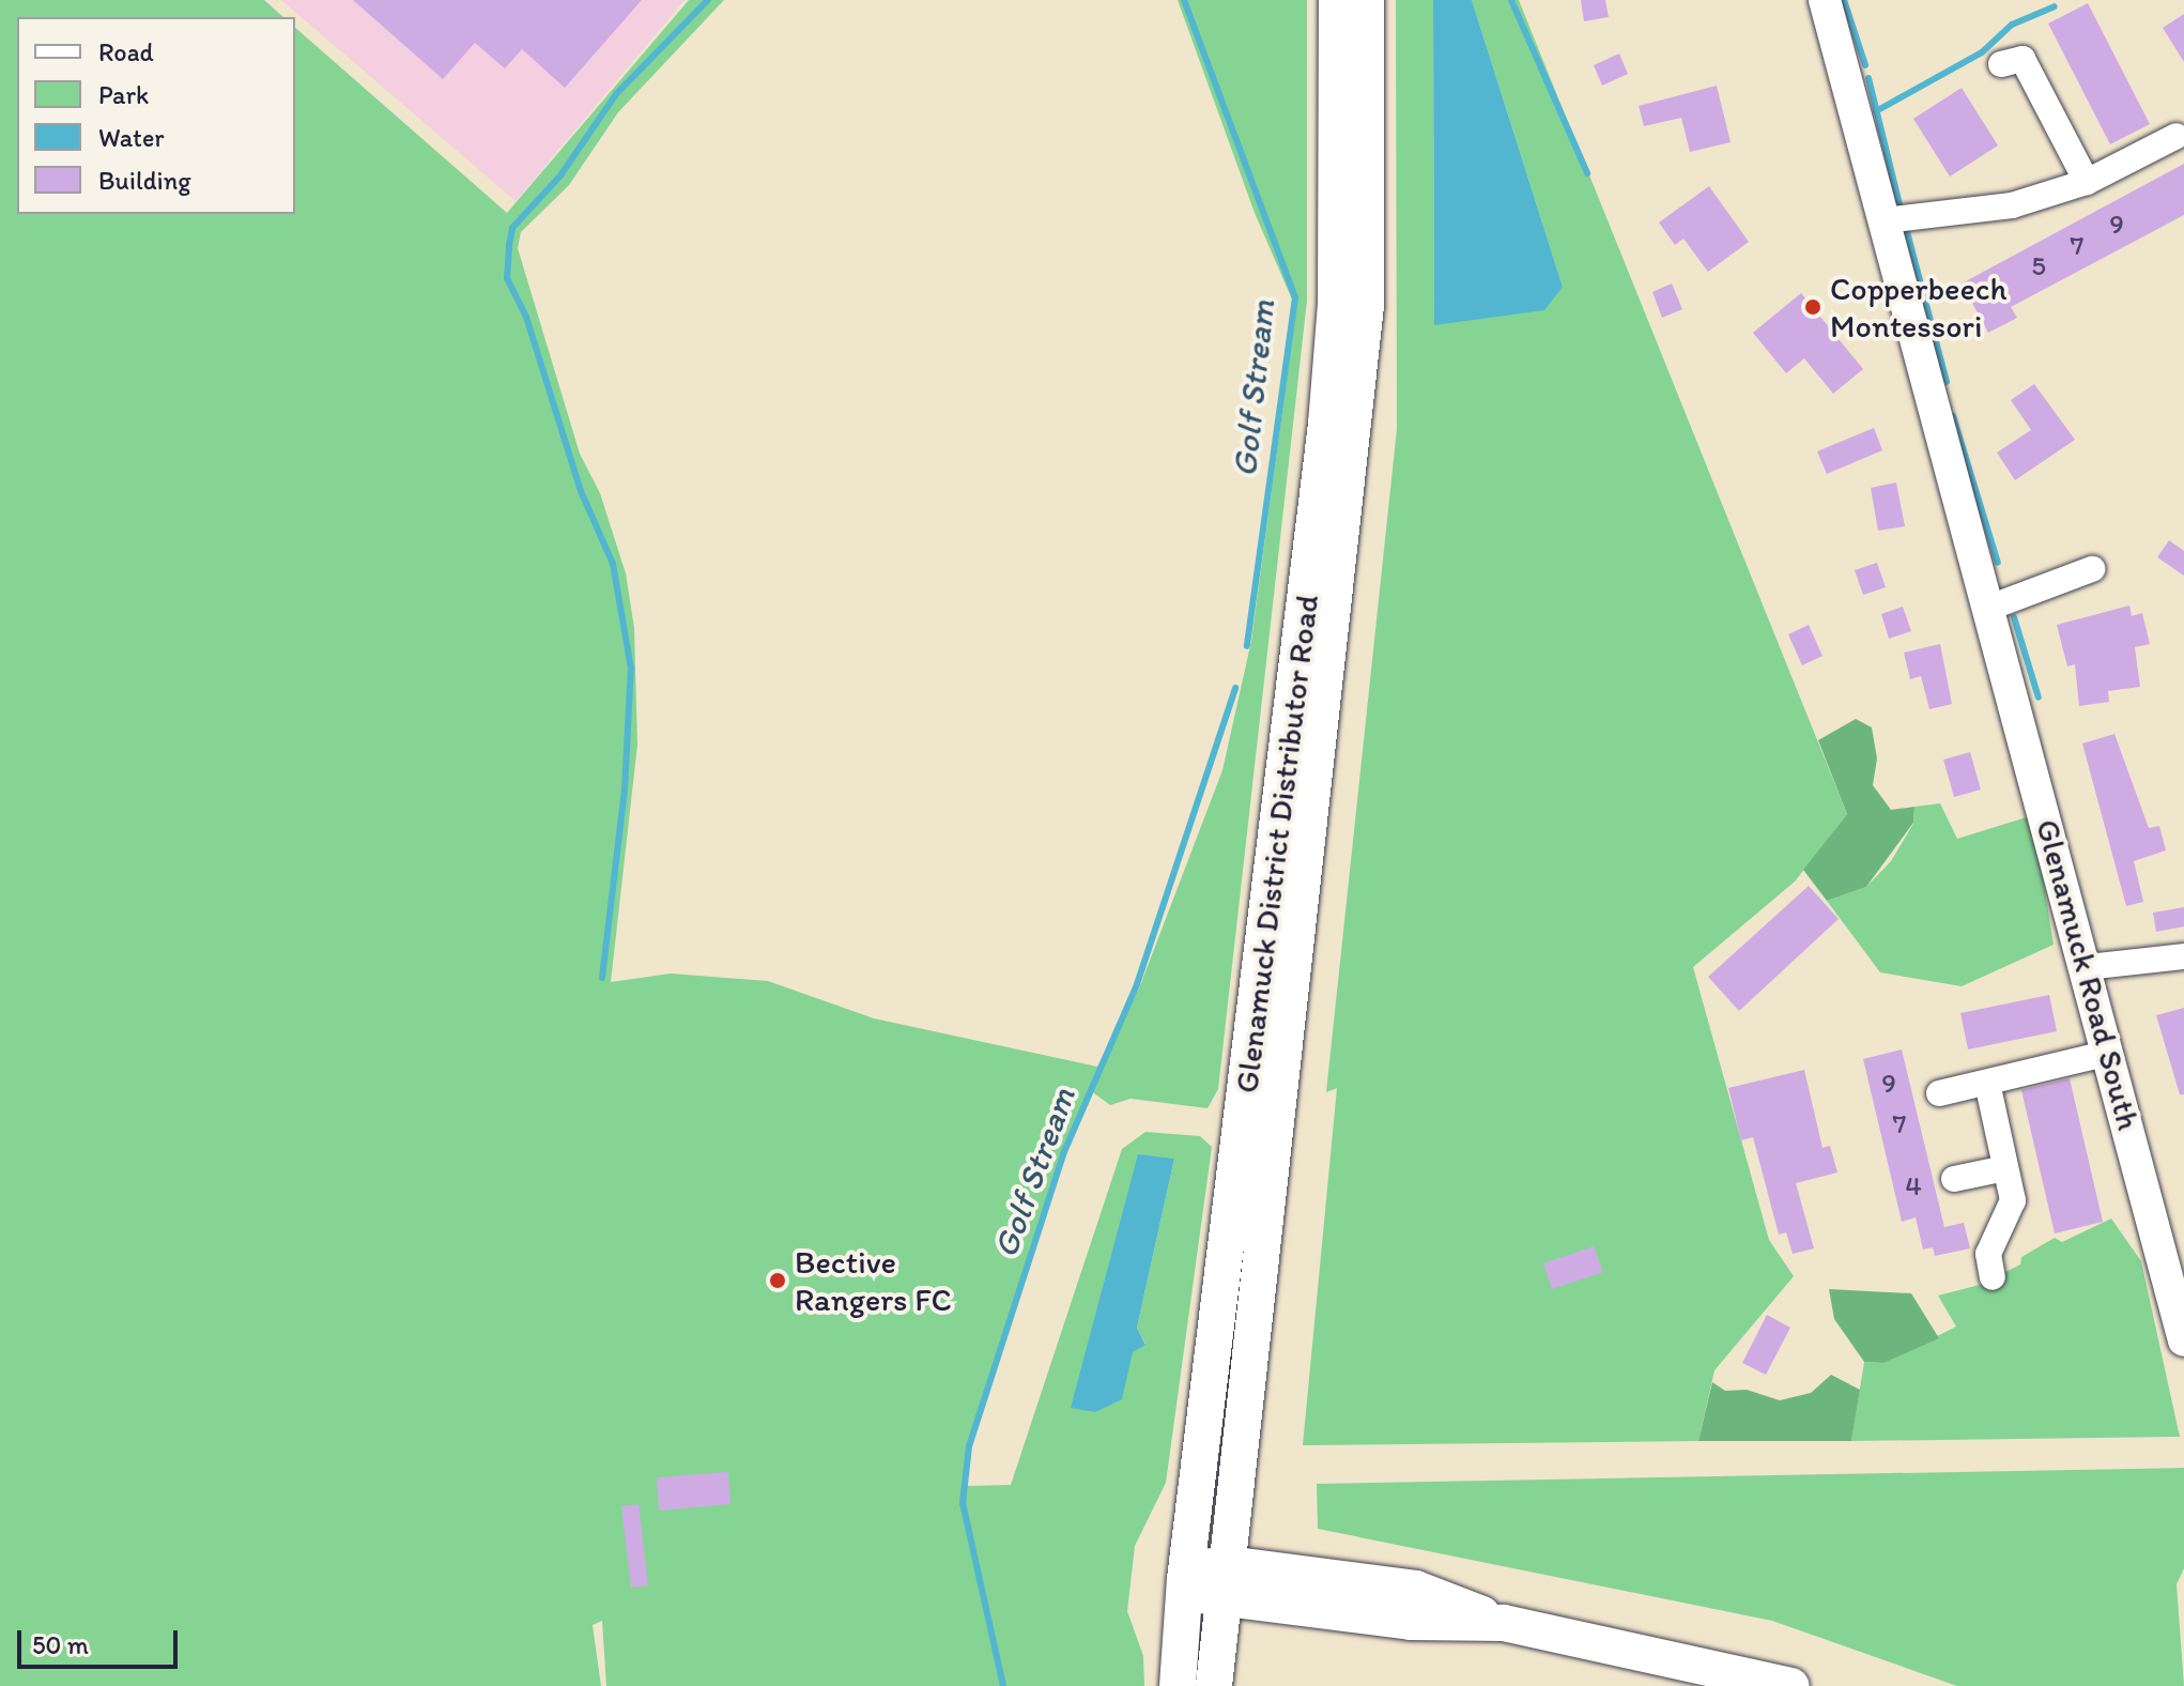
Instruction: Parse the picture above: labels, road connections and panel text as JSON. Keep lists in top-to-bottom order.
{
  "streets": {
    "main road": ["Glenamuck District Distributor Road"],
    "street": ["Glenamuck Road South"]
  },
  "water": ["Golf Stream"],
  "places": ["Copperbeech Montessori", "Bective Rangers FC"],
  "house_numbers": [
    "9",
    "7",
    "5",
    "9",
    "7",
    "4"
  ],
  "legend": [
    "Road",
    "Park",
    "Water",
    "Building"
  ],
  "scale_bar": "50 m"
}
